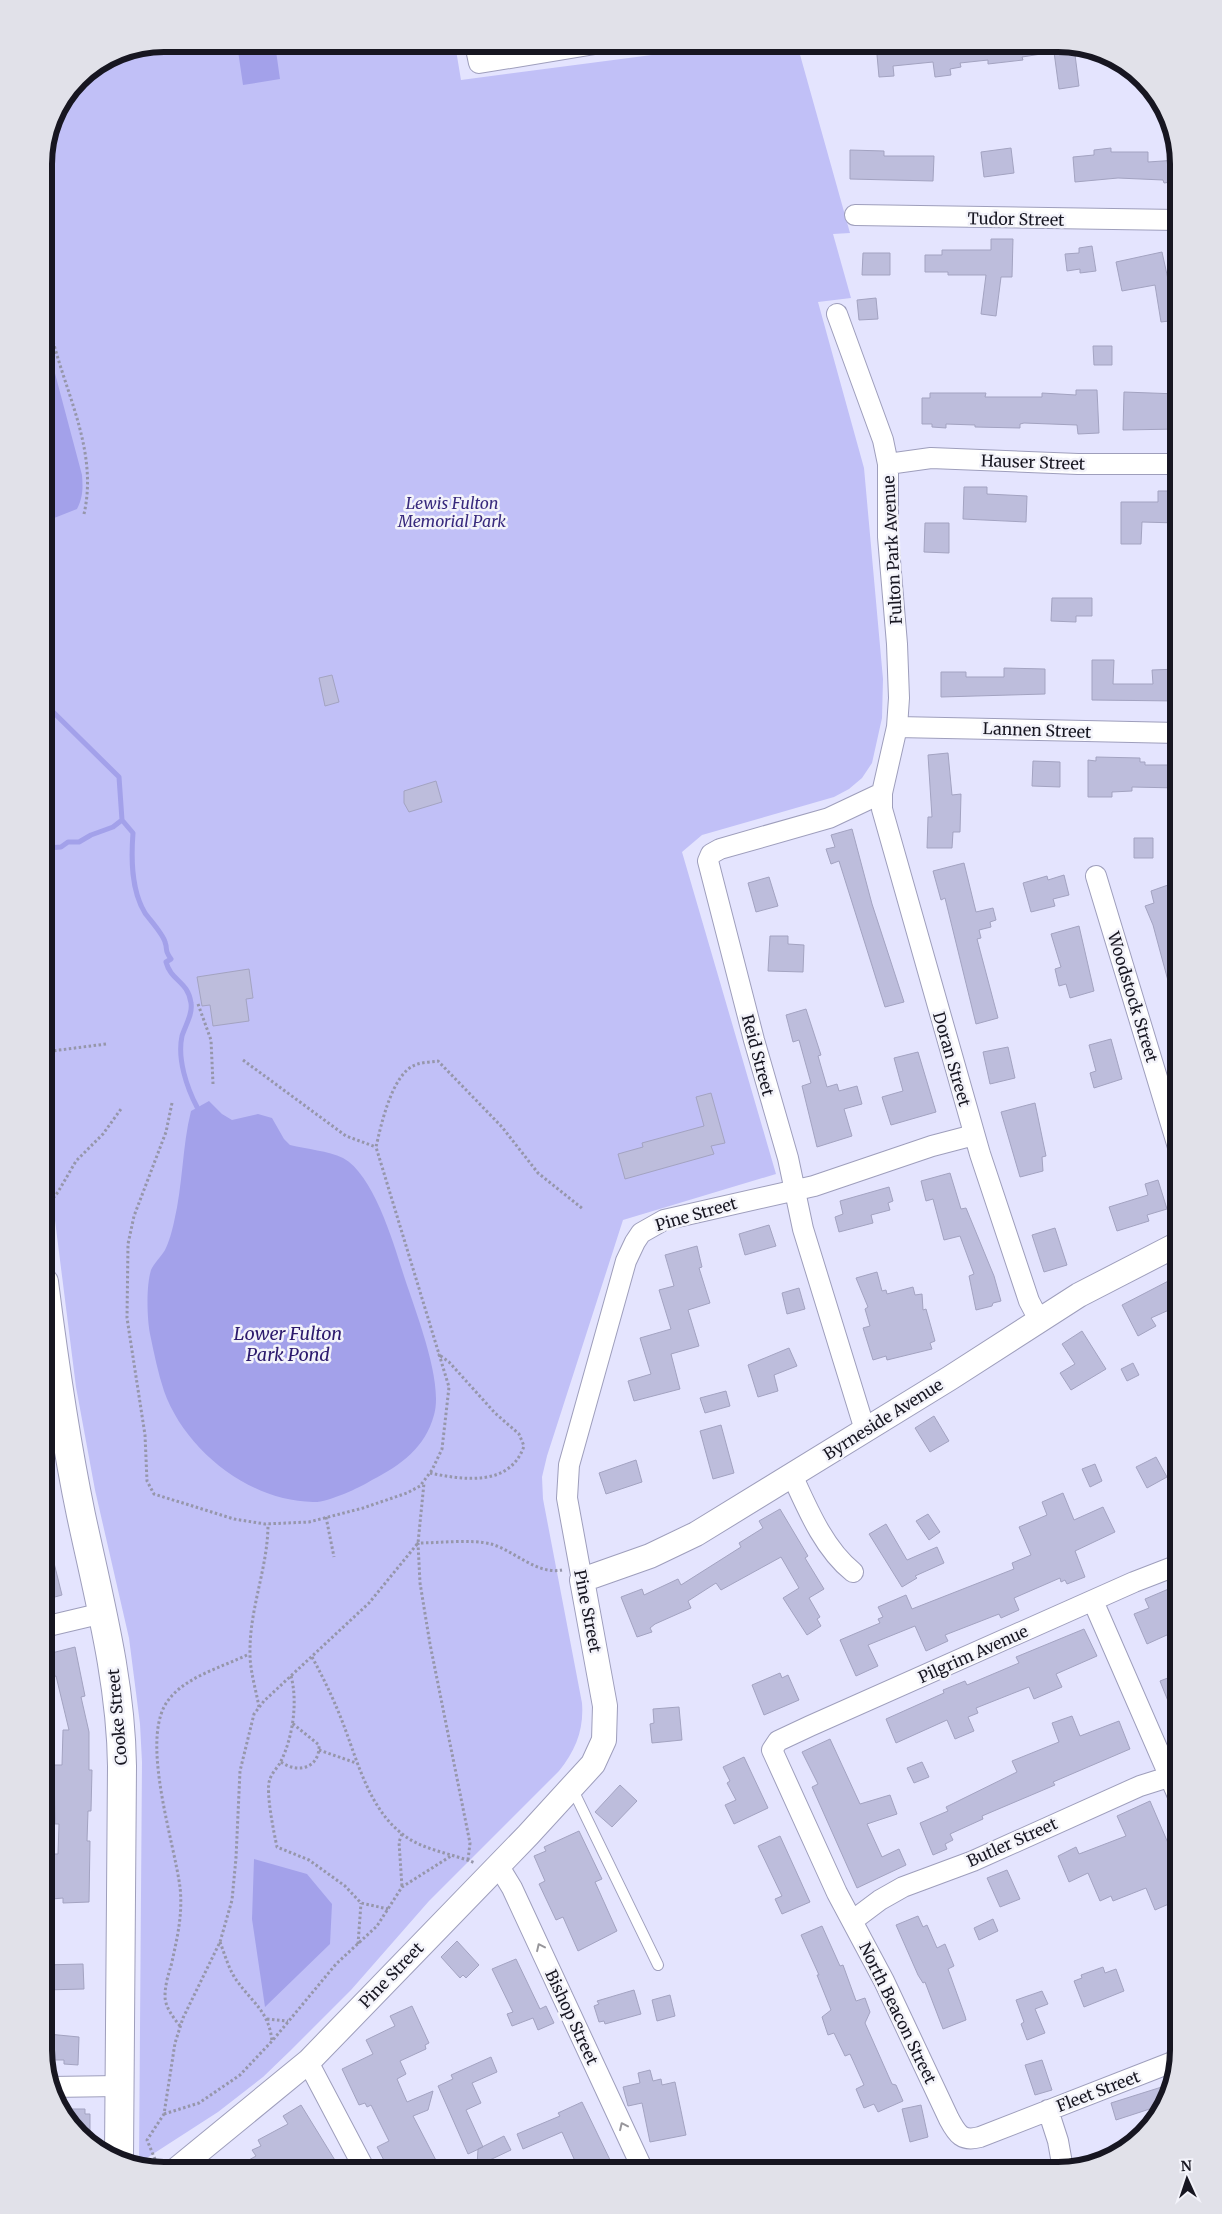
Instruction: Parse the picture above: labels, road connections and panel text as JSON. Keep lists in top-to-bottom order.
{
  "streets": {
    "main road": ["Cooke Street"],
    "street": [
      "Tudor Street",
      "Hauser Street",
      "Fulton Park Avenue",
      "Lannen Street",
      "Woodstock Street",
      "Reid Street",
      "Doran Street",
      "Pine Street",
      "Byrneside Avenue",
      "Pilgrim Avenue",
      "Butler Street",
      "North Beacon Street",
      "Bishop Street",
      "Fleet Street"
    ]
  },
  "crossings": [
    ["Hauser Street", "Fulton Park Avenue"],
    ["Fulton Park Avenue", "Lannen Street"],
    ["Fulton Park Avenue", "Reid Street"],
    ["Fulton Park Avenue", "Doran Street"],
    ["Reid Street", "Doran Street"],
    ["Reid Street", "Pine Street"],
    ["Reid Street", "Byrneside Avenue"],
    ["Doran Street", "Pine Street"],
    ["Doran Street", "Byrneside Avenue"],
    ["Pine Street", "Byrneside Avenue"],
    ["Pine Street", "Bishop Street"],
    ["Pilgrim Avenue", "North Beacon Street"],
    ["Butler Street", "North Beacon Street"],
    ["North Beacon Street", "Fleet Street"]
  ],
  "one_way": ["Bishop Street"],
  "water": ["Lower Fulton Park Pond"],
  "parks": ["Lewis Fulton Memorial Park"],
  "north": "top"
}
